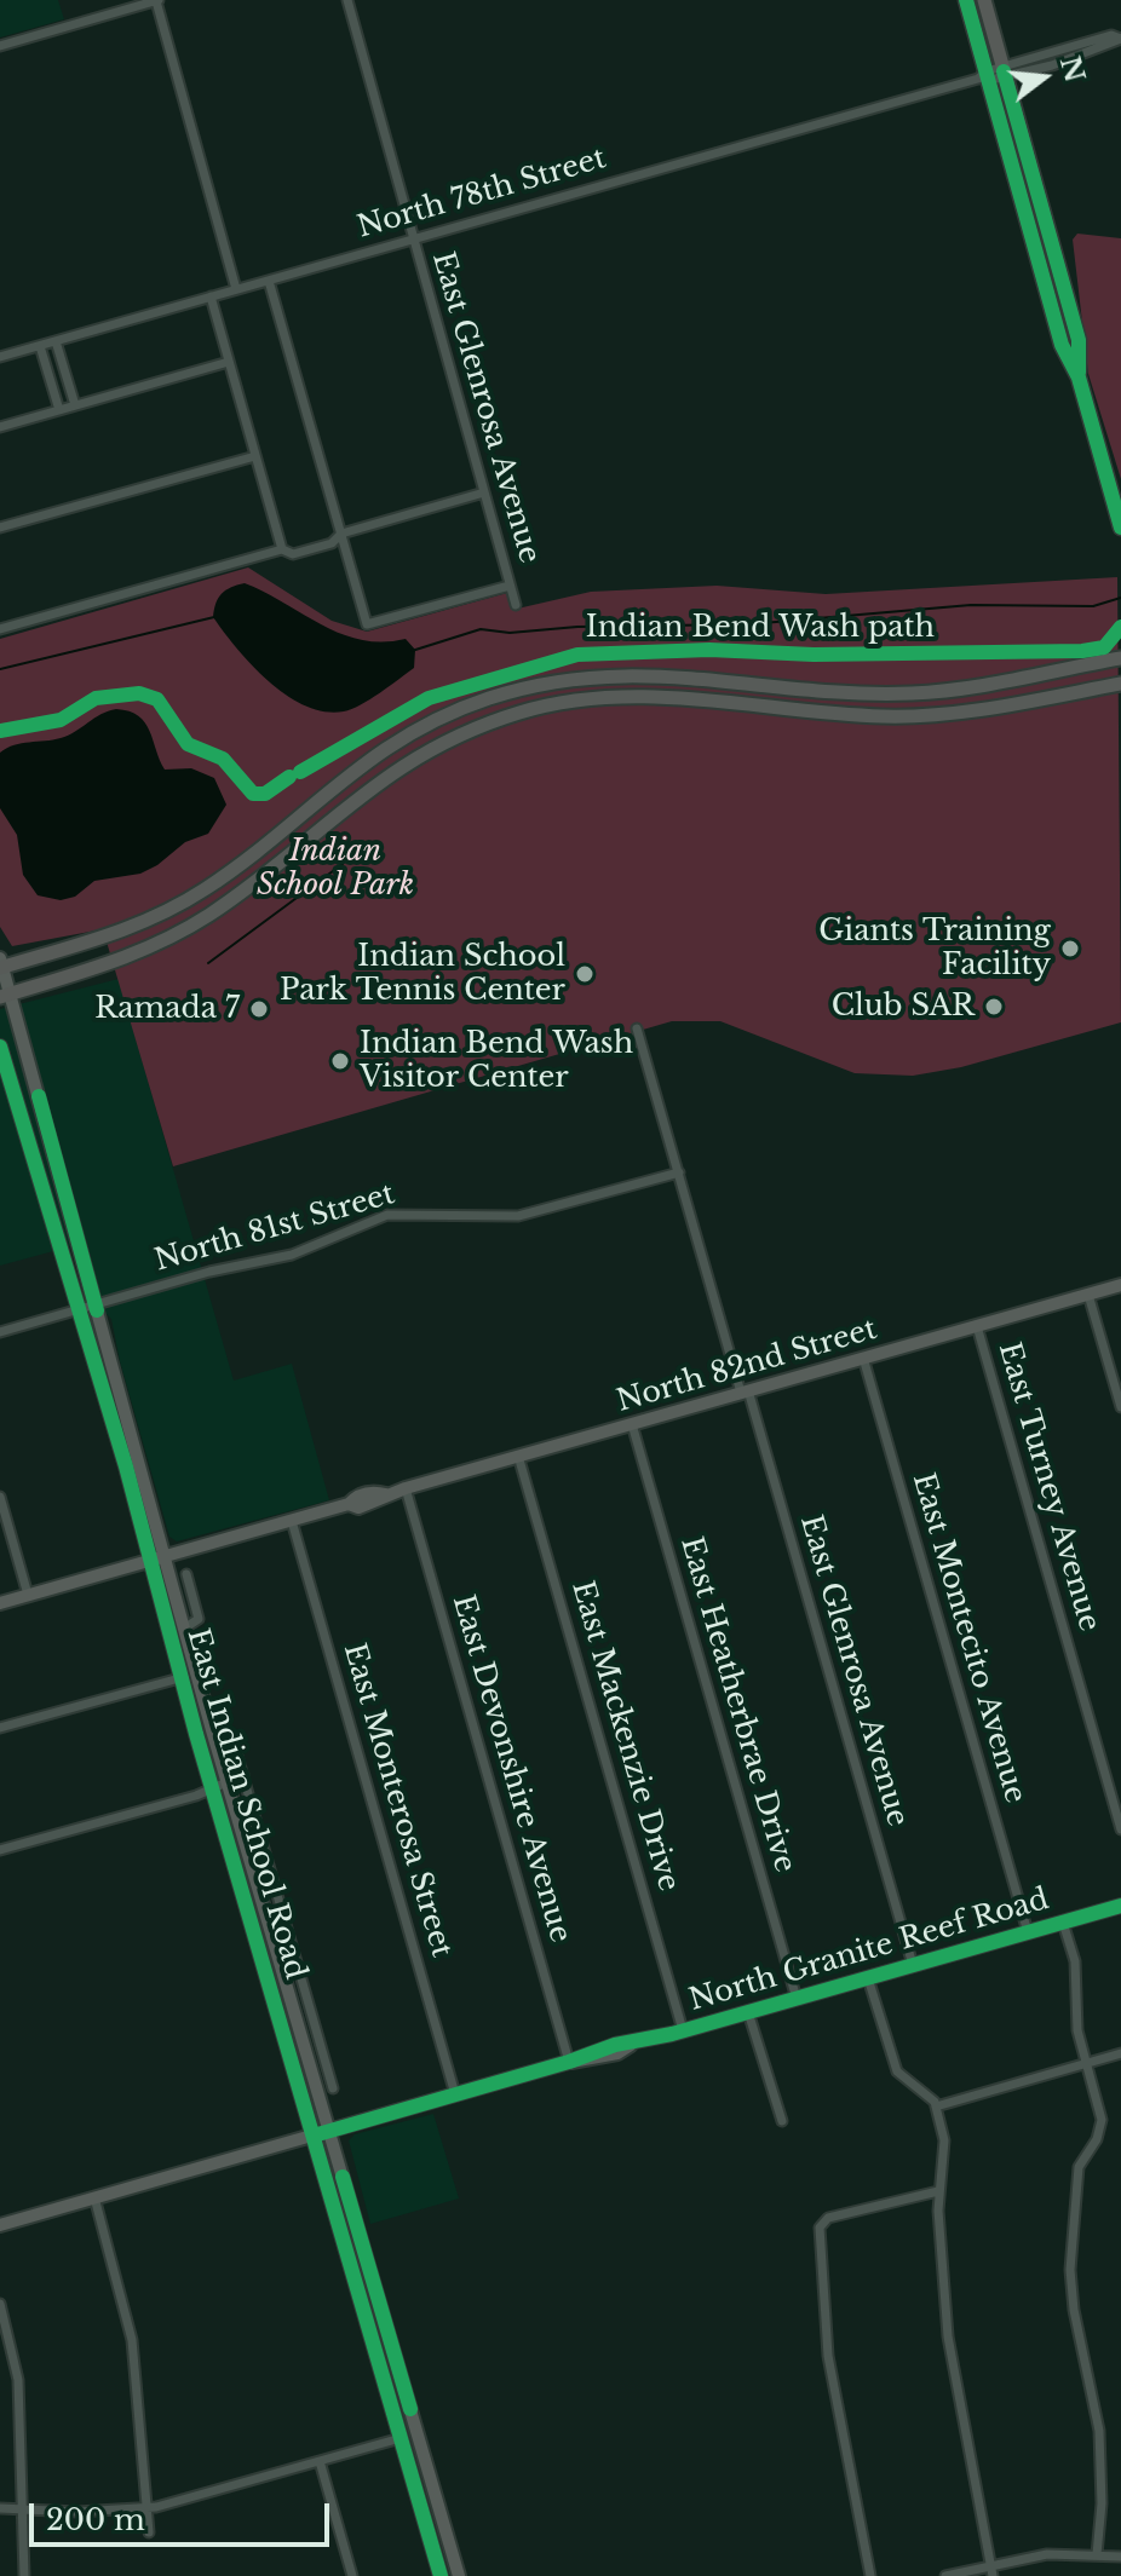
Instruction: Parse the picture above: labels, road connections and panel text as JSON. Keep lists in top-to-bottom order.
{
  "streets": {
    "main road": ["North 82nd Street", "East Indian School Road", "North Granite Reef Road"],
    "street": [
      "North 78th Street",
      "East Glenrosa Avenue",
      "North 81st Street",
      "East Turney Avenue",
      "East Montecito Avenue",
      "East Heatherbrae Drive",
      "East Mackenzie Drive",
      "East Devonshire Avenue",
      "East Monterosa Street"
    ],
    "cycle path": ["Indian Bend Wash path"]
  },
  "crossings": [
    ["North 78th Street", "East Glenrosa Avenue"],
    ["East Glenrosa Avenue", "North 81st Street"],
    ["East Glenrosa Avenue", "North 82nd Street"],
    ["East Glenrosa Avenue", "North Granite Reef Road"],
    ["North 81st Street", "East Indian School Road"],
    ["North 82nd Street", "East Turney Avenue"],
    ["North 82nd Street", "East Montecito Avenue"],
    ["North 82nd Street", "East Heatherbrae Drive"],
    ["North 82nd Street", "East Mackenzie Drive"],
    ["North 82nd Street", "East Devonshire Avenue"],
    ["North 82nd Street", "East Monterosa Street"],
    ["North 82nd Street", "East Indian School Road"],
    ["East Montecito Avenue", "North Granite Reef Road"],
    ["East Heatherbrae Drive", "North Granite Reef Road"],
    ["East Mackenzie Drive", "North Granite Reef Road"],
    ["East Devonshire Avenue", "North Granite Reef Road"],
    ["East Monterosa Street", "North Granite Reef Road"],
    ["East Indian School Road", "North Granite Reef Road"]
  ],
  "parks": ["Indian School Park"],
  "places": [
    "Giants Training Facility",
    "Indian School Park Tennis Center",
    "Club SAR",
    "Ramada 7",
    "Indian Bend Wash Visitor Center"
  ],
  "scale_bar": "200 m",
  "north": "right"
}
